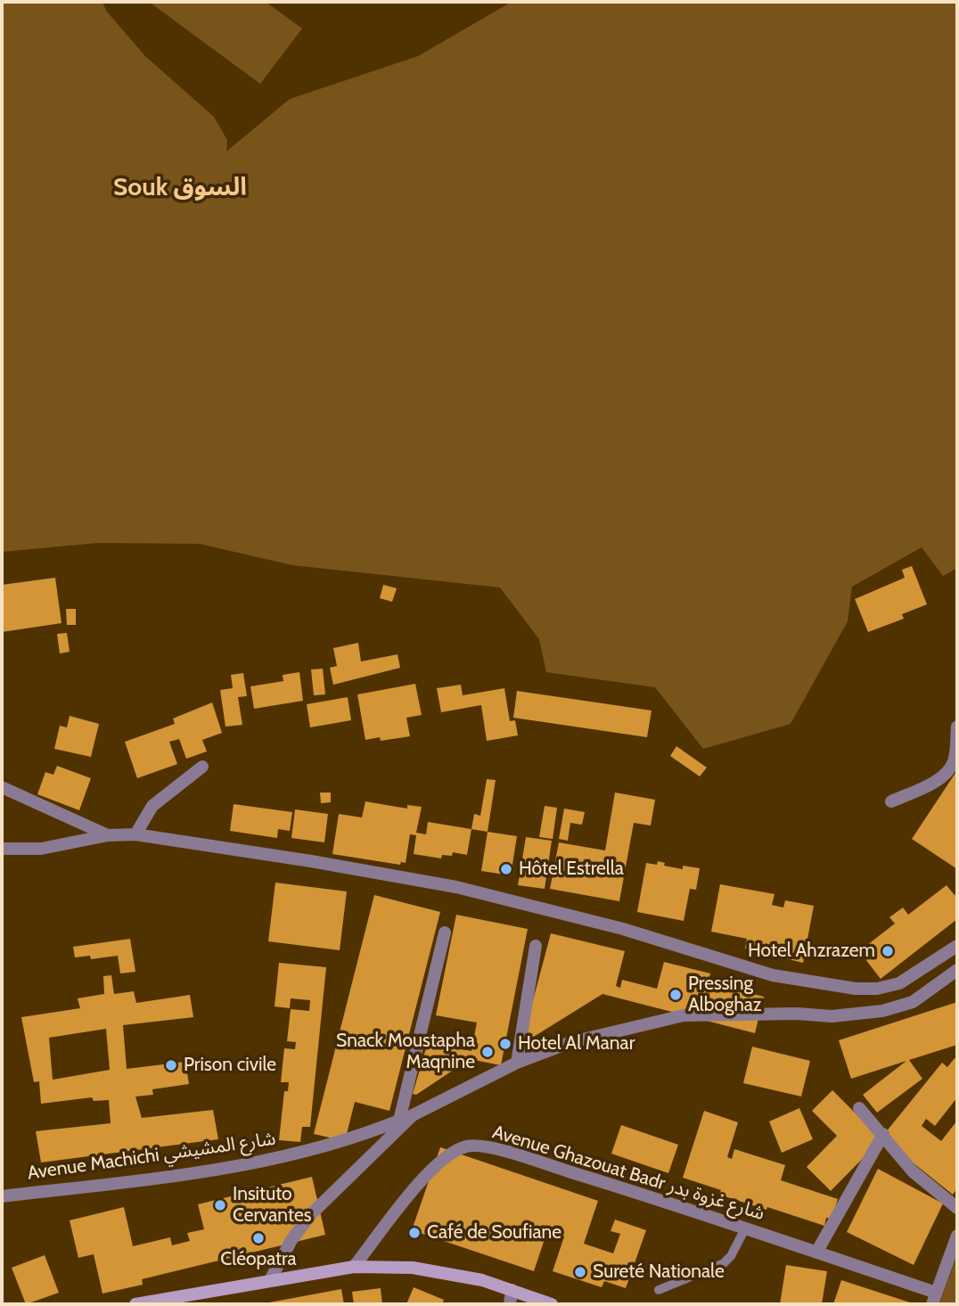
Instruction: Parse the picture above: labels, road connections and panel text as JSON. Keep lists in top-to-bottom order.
{
  "streets": {
    "street": ["Avenue Machichi شارع المشيشي", "Avenue Ghazouat Badr شارع غزوة بدر"]
  },
  "districts": ["Souk السوق"],
  "places": [
    "Hôtel Estrella",
    "Hotel Ahzrazem",
    "Pressing Alboghaz",
    "Hotel Al Manar",
    "Snack Moustapha Maqnine",
    "Prison civile",
    "Insituto Cervantes",
    "Café de Soufiane",
    "Cléopatra",
    "Sureté Nationale"
  ]
}
